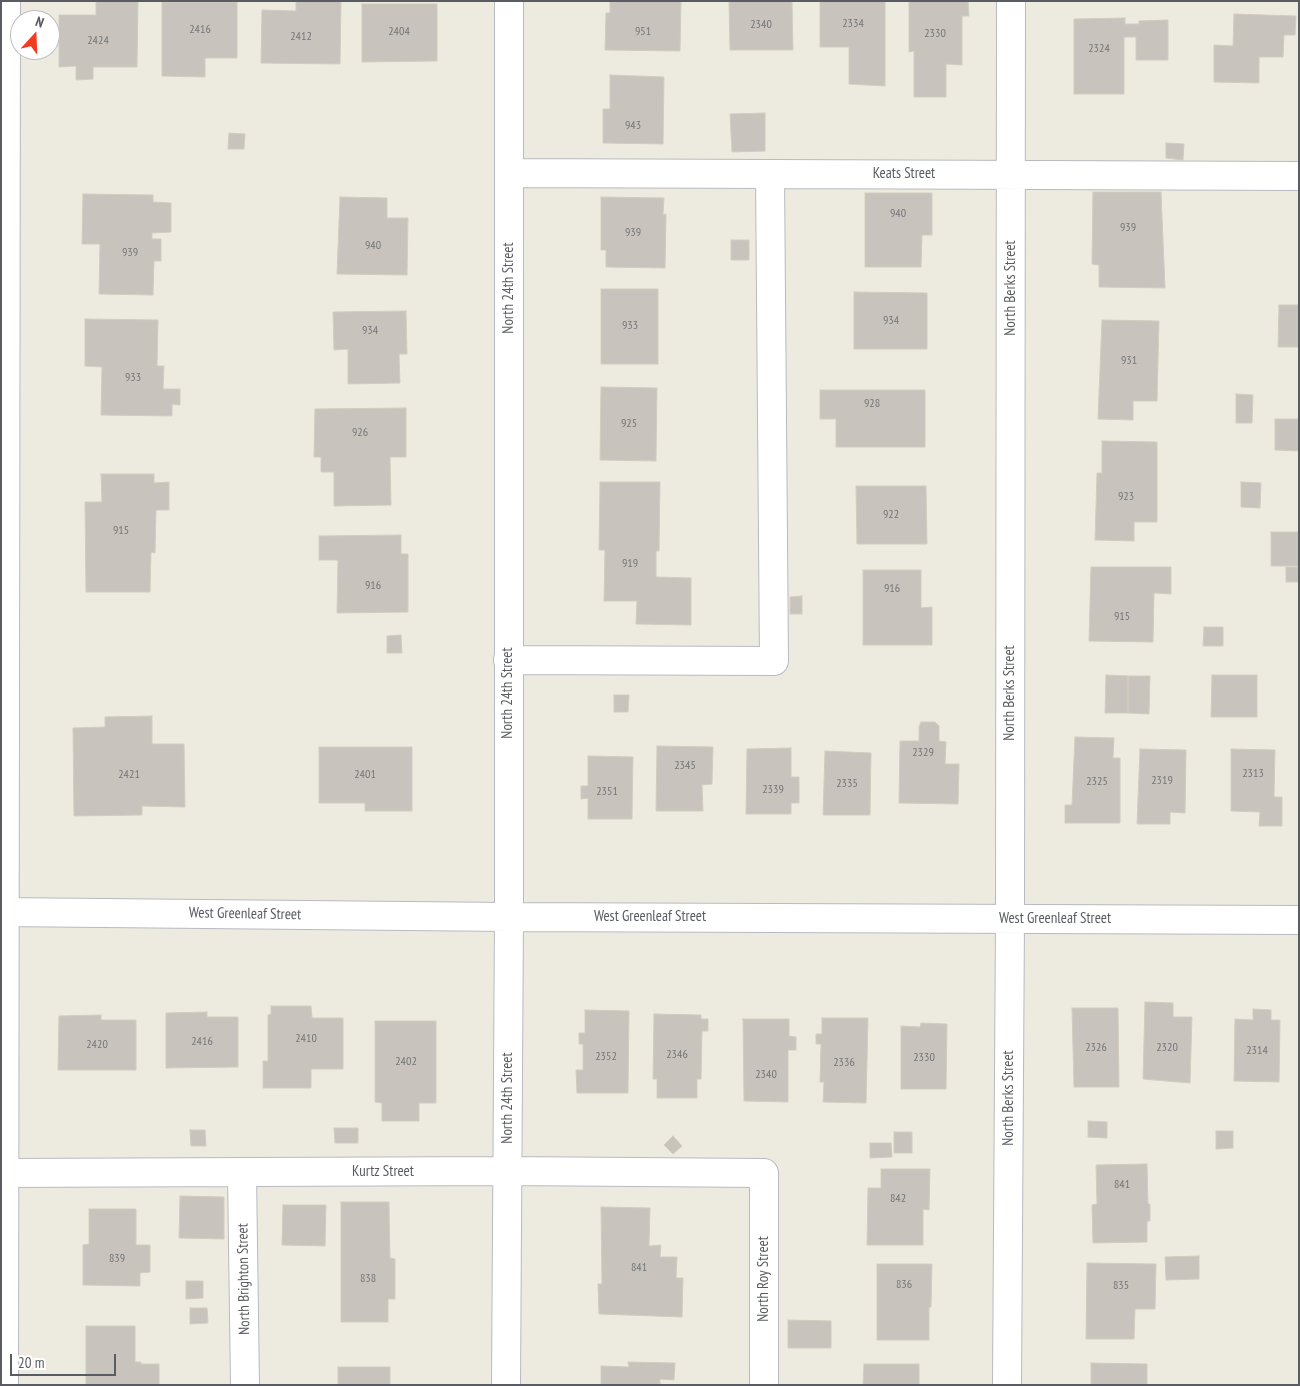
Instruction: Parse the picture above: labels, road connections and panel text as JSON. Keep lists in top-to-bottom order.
{
  "streets": {
    "street": [
      "Keats Street",
      "North 24th Street",
      "North Berks Street",
      "West Greenleaf Street",
      "Kurtz Street",
      "North Brighton Street",
      "North Roy Street"
    ]
  },
  "crossings": [
    ["Keats Street", "North 24th Street"],
    ["Keats Street", "North Berks Street"],
    ["North 24th Street", "West Greenleaf Street"],
    ["North 24th Street", "Kurtz Street"],
    ["North Berks Street", "West Greenleaf Street"],
    ["Kurtz Street", "North Brighton Street"],
    ["Kurtz Street", "North Roy Street"]
  ],
  "house_numbers": [
    "2334",
    "2340",
    "2416",
    "2404",
    "951",
    "2330",
    "2412",
    "2424",
    "2324",
    "943",
    "940",
    "939",
    "939",
    "940",
    "939",
    "934",
    "933",
    "934",
    "931",
    "933",
    "928",
    "925",
    "926",
    "923",
    "922",
    "915",
    "919",
    "916",
    "916",
    "915",
    "2329",
    "2345",
    "2313",
    "2421",
    "2401",
    "2319",
    "2325",
    "2335",
    "2339",
    "2351",
    "2410",
    "2416",
    "2420",
    "2326",
    "2320",
    "2314",
    "2346",
    "2352",
    "2330",
    "2402",
    "2336",
    "2340",
    "841",
    "842",
    "839",
    "841",
    "838",
    "836",
    "835"
  ],
  "scale_bar": "20 m",
  "north": "top"
}
